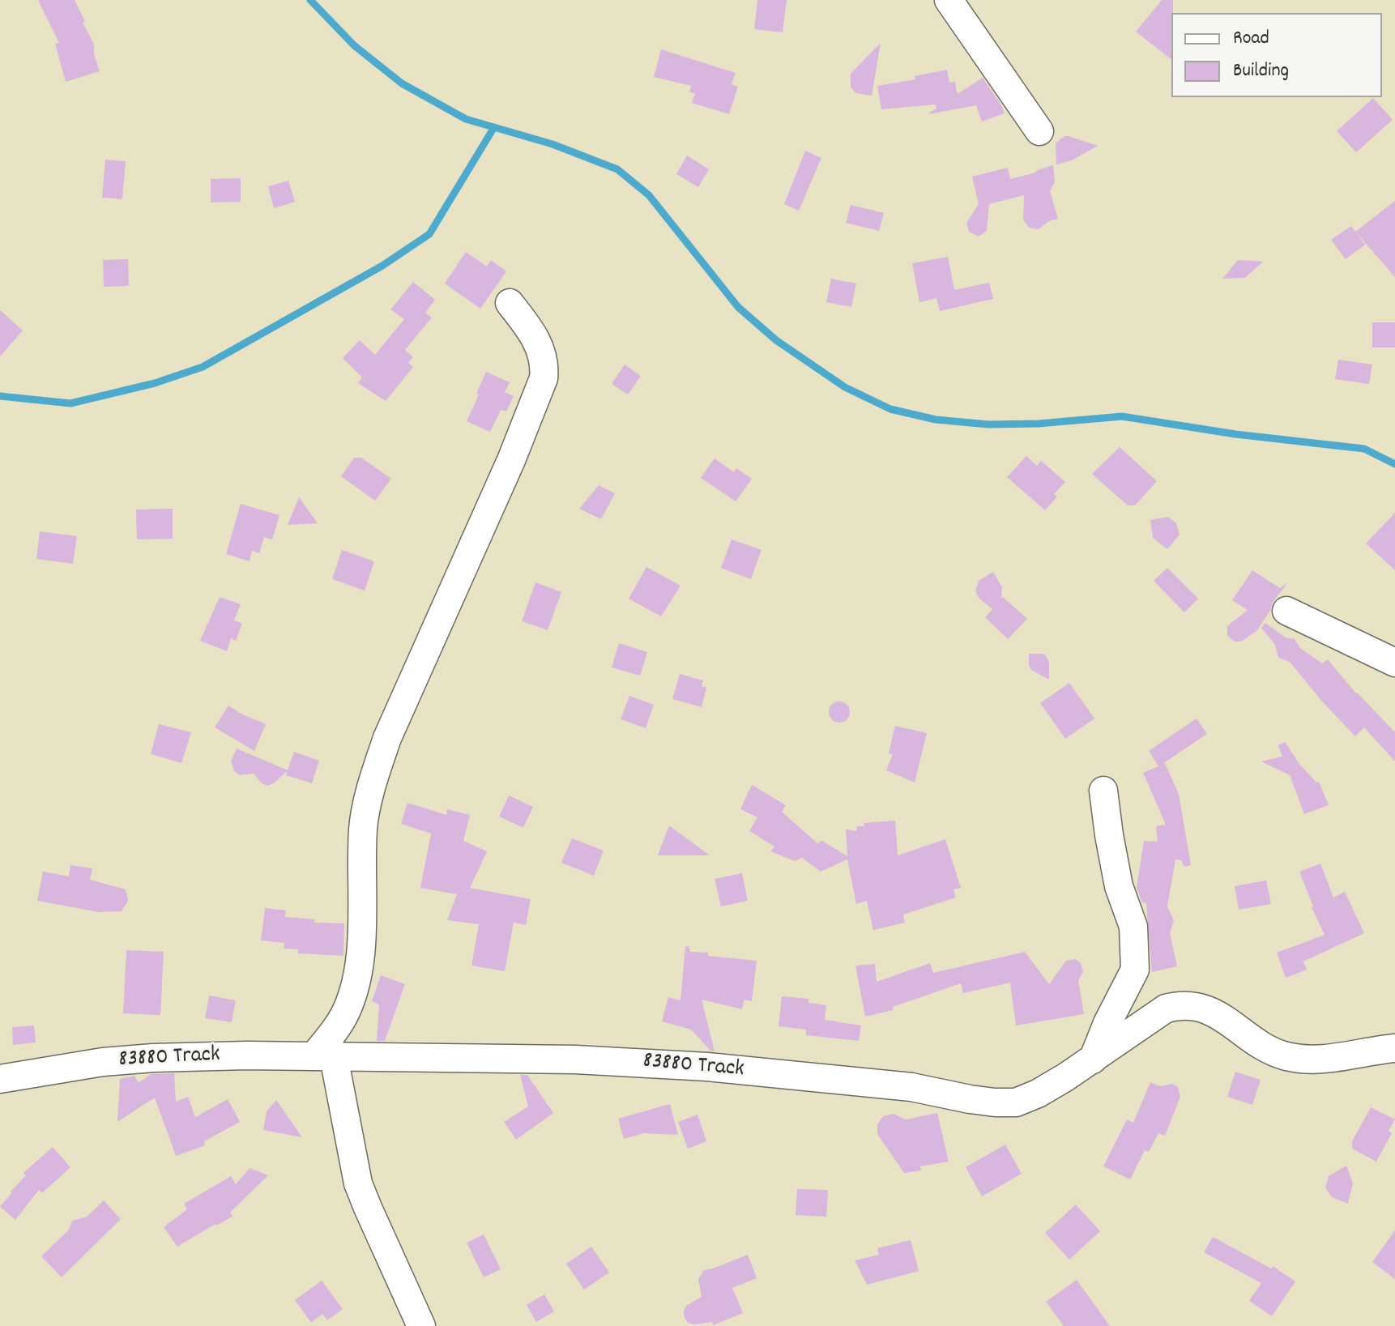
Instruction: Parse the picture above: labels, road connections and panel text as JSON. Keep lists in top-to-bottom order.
{
  "streets": {
    "street": ["83880 Track"]
  },
  "legend": ["Road", "Building"]
}
